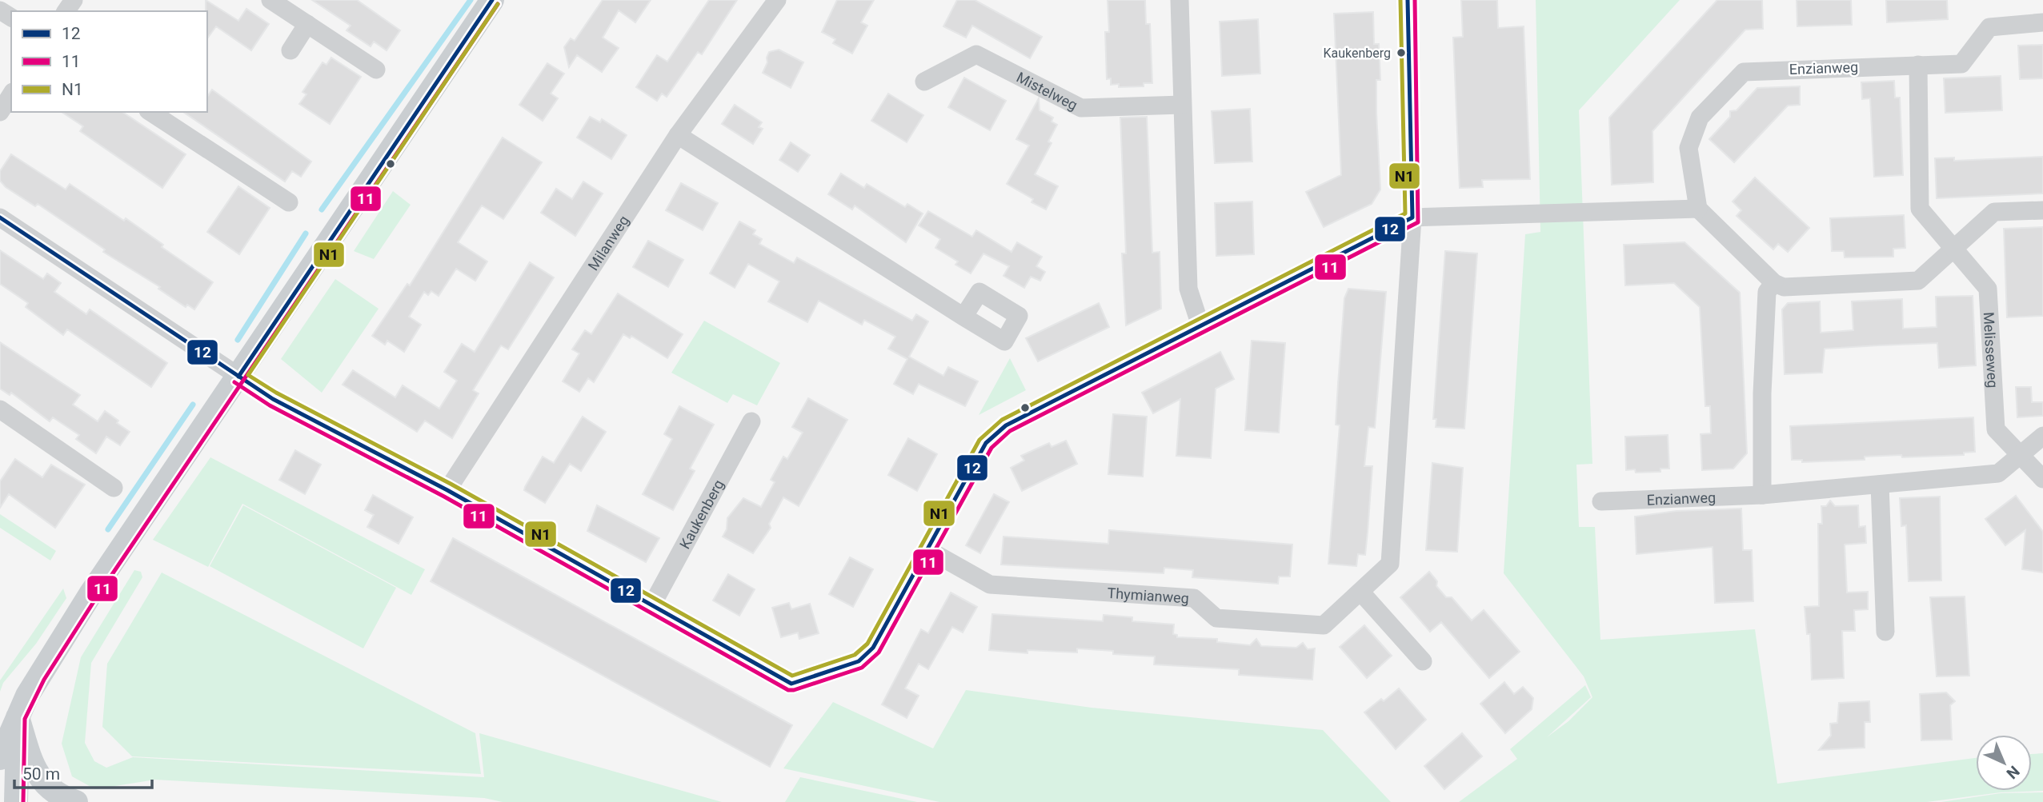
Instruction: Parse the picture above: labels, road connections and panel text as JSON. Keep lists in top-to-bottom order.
{
  "streets": {
    "street": [
      "Enzianweg",
      "Mistelweg",
      "Milanweg",
      "Melisseweg",
      "Kaukenberg",
      "Thymianweg"
    ]
  },
  "crossings": [
    ["Enzianweg", "Melisseweg"]
  ],
  "places": ["Kaukenberg"],
  "lines": ["transit line 12", "transit line 11", "transit line N1"],
  "legend": ["12", "11", "N1"],
  "scale_bar": "50 m",
  "north": "bottom right"
}
